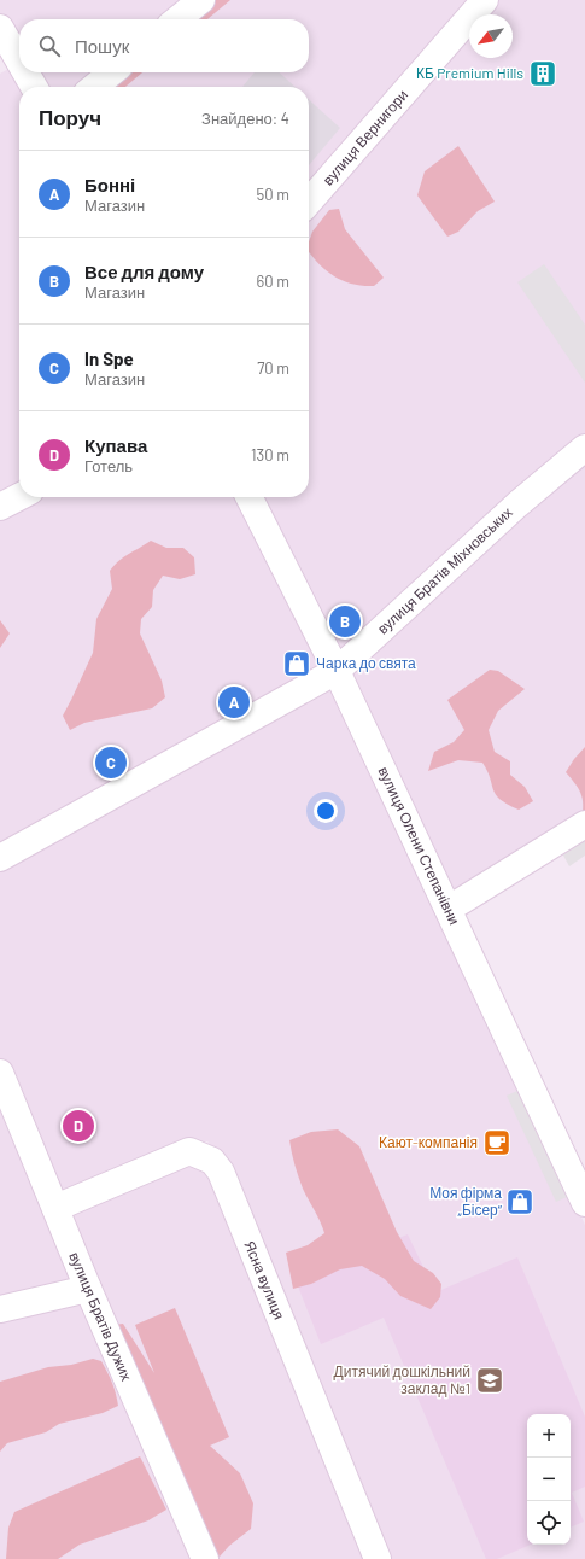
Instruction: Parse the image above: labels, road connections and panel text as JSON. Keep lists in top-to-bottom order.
{
  "streets": {
    "street": [
      "вулиця Вернигори",
      "вулиця Братів Міхновських",
      "вулиця Олени Степанівни",
      "Ясна вулиця",
      "вулиця Братів Дужих"
    ]
  },
  "crossings": [
    ["вулиця Братів Міхновських", "вулиця Олени Степанівни"],
    ["Ясна вулиця", "вулиця Братів Дужих"]
  ],
  "places": {
    "building": ["КБ Premium Hills"],
    "shop": ["Чарка до свята", "Моя фірма „Бісер“"],
    "cafe": ["Кают-компанія"],
    "school or university": ["Дитячий дошкільний заклад №1"]
  },
  "north": "bottom left",
  "page": {
    "search": "Пошук",
    "heading": ["Поруч", "Знайдено: 4"],
    "list": [
      {
        "mark": "A",
        "name": "Бонні",
        "note": "Магазин",
        "value": "50 m"
      },
      {
        "mark": "B",
        "name": "Все для дому",
        "note": "Магазин",
        "value": "60 m"
      },
      {
        "mark": "C",
        "name": "In Spe",
        "note": "Магазин",
        "value": "70 m"
      },
      {
        "mark": "D",
        "name": "Купава",
        "note": "Готель",
        "value": "130 m"
      }
    ],
    "pins": [
      "B",
      "A",
      "C",
      "D"
    ],
    "map_buttons": ["+", "−"]
  }
}
